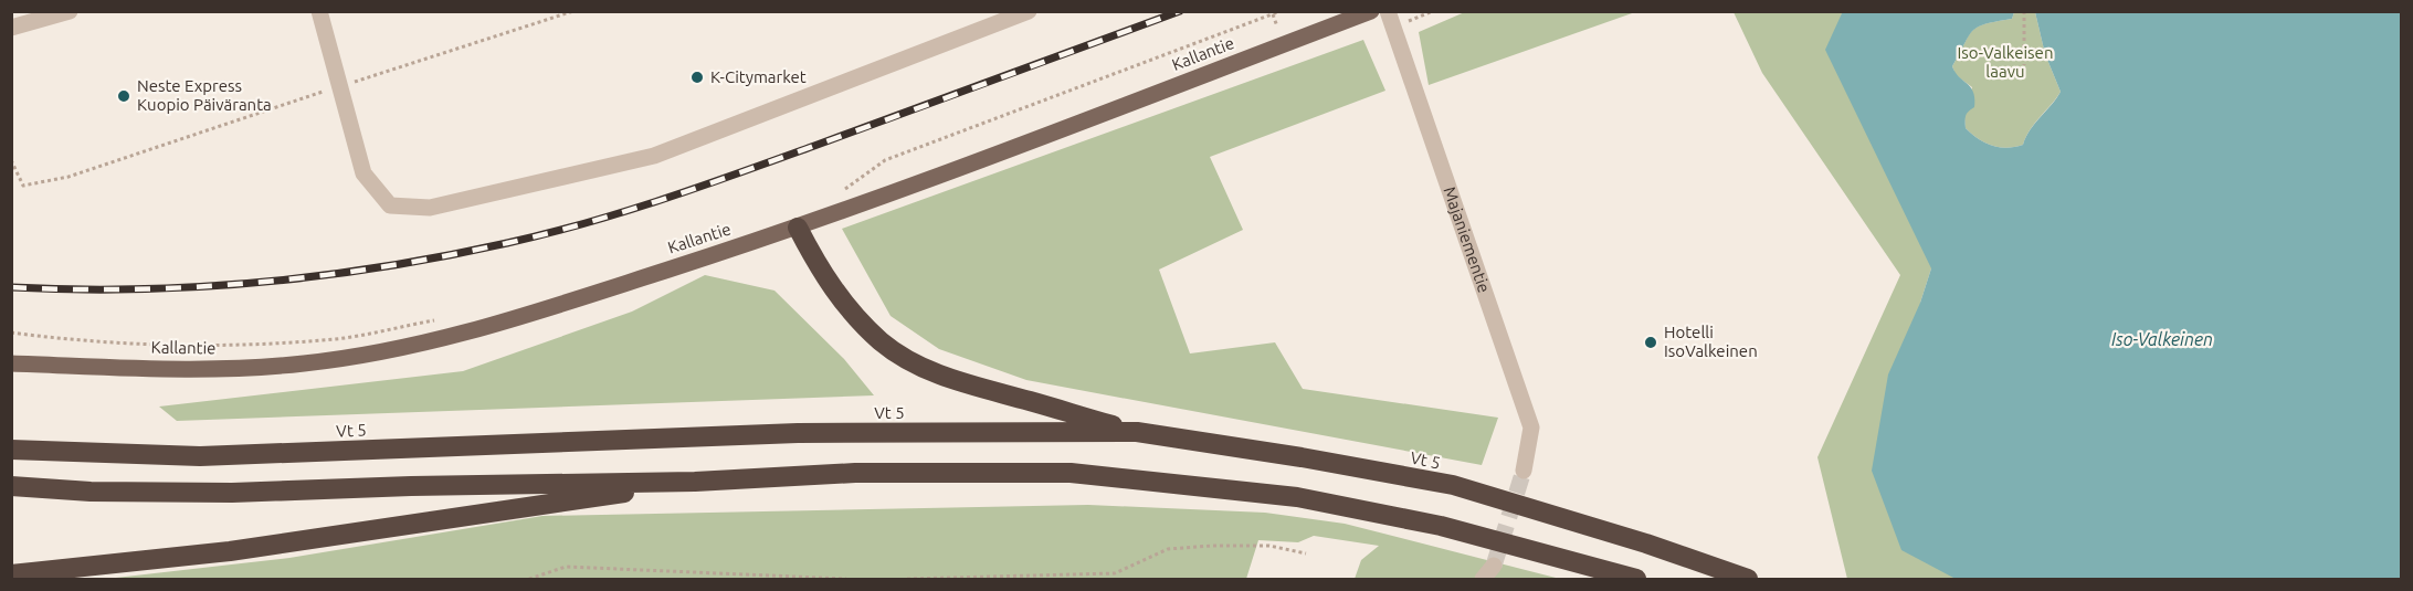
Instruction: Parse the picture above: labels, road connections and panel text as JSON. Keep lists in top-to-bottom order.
{
  "streets": {
    "highway": ["Vt 5"],
    "main road": ["Kallantie"],
    "street": ["Majaniementie"]
  },
  "water": ["Iso-Valkeinen"],
  "parks": ["Iso-Valkeisen laavu"],
  "places": ["K-Citymarket", "Neste Express Kuopio Päiväranta", "Hotelli IsoValkeinen"]
}
